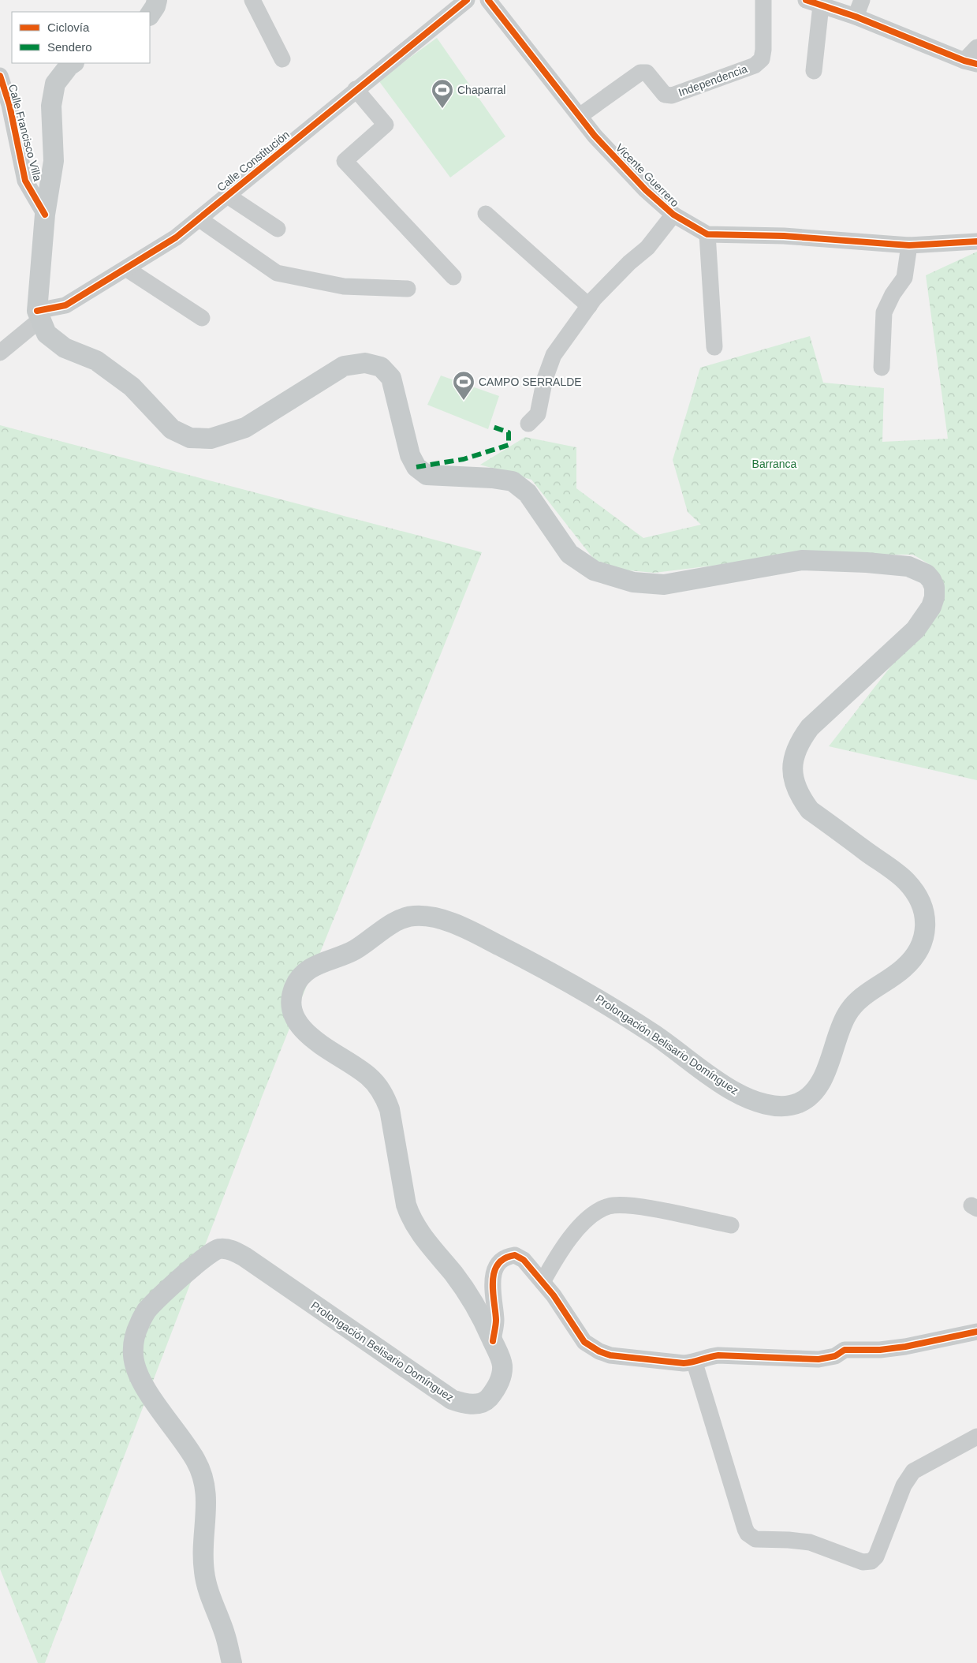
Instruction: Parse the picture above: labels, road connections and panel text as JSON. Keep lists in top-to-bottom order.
{
  "streets": {
    "main road": ["Prolongación Belisario Domínguez"],
    "street": [
      "Independencia",
      "Calle Francisco Villa",
      "Calle Constitución",
      "Vicente Guerrero"
    ]
  },
  "crossings": [
    ["Independencia", "Vicente Guerrero"],
    ["Calle Constitución", "Prolongación Belisario Domínguez"]
  ],
  "parks": ["Barranca"],
  "places": {
    "sports": ["Chaparral", "CAMPO SERRALDE"]
  },
  "legend": ["Ciclovía", "Sendero"]
}
